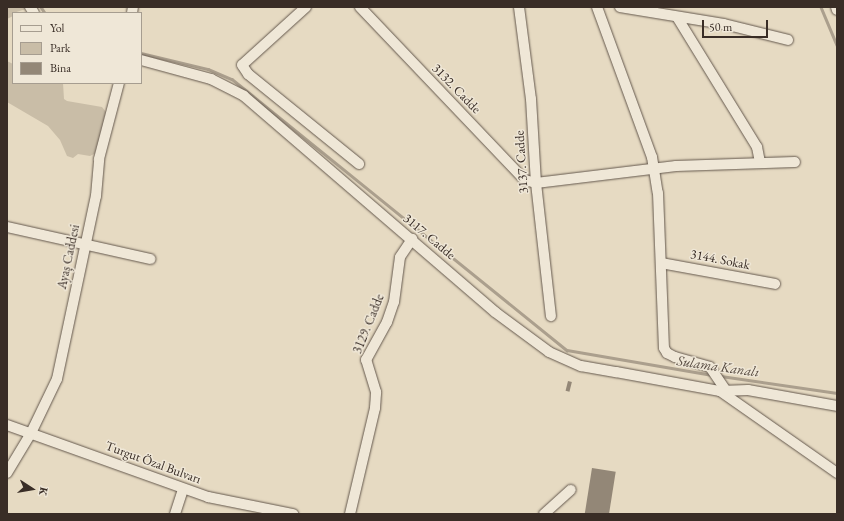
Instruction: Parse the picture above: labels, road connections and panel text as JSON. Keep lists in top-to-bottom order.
{
  "streets": {
    "street": [
      "3132. Cadde",
      "3137. Cadde",
      "3117. Cadde",
      "Ayaş Caddesi",
      "3144. Sokak",
      "3129. Cadde",
      "Turgut Özal Bulvarı"
    ]
  },
  "crossings": [
    ["3132. Cadde", "3137. Cadde"],
    ["3117. Cadde", "3129. Cadde"],
    ["Ayaş Caddesi", "Turgut Özal Bulvarı"]
  ],
  "water": ["Sulama Kanalı"],
  "legend": ["Yol", "Park", "Bina"],
  "scale_bar": "50 m",
  "north": "right"
}
